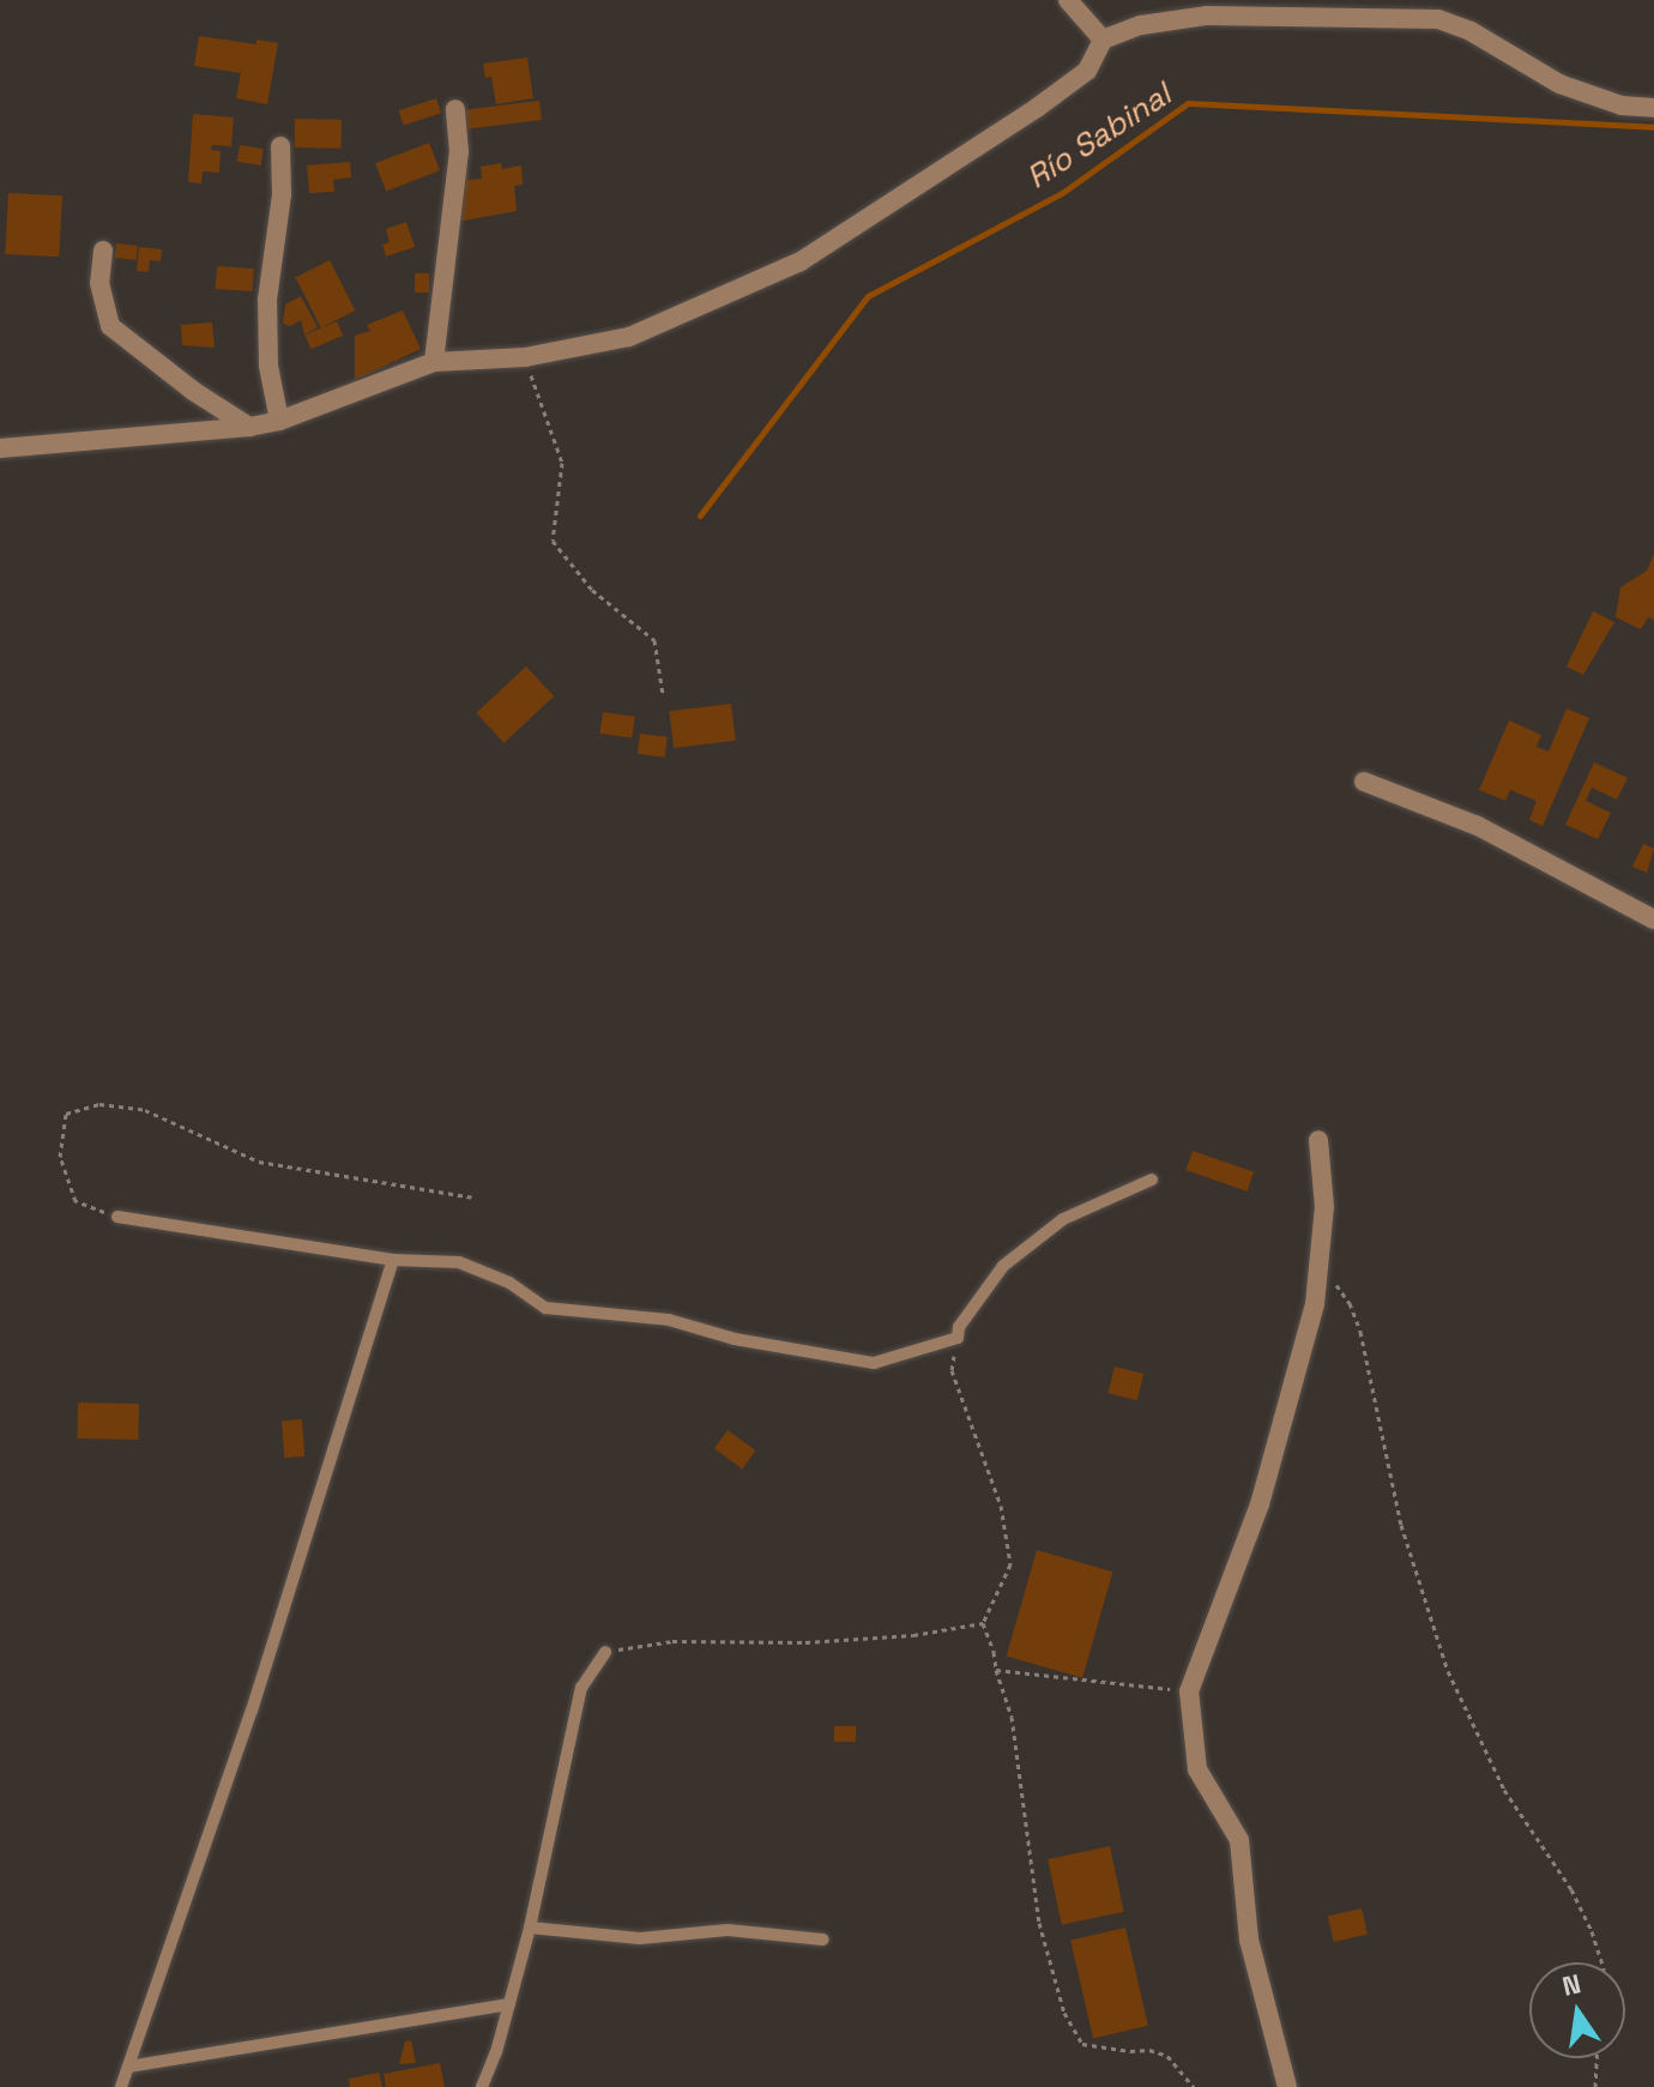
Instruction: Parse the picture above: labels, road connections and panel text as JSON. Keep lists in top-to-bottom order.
{
  "water": ["Río Sabinal"],
  "north": "top"
}
